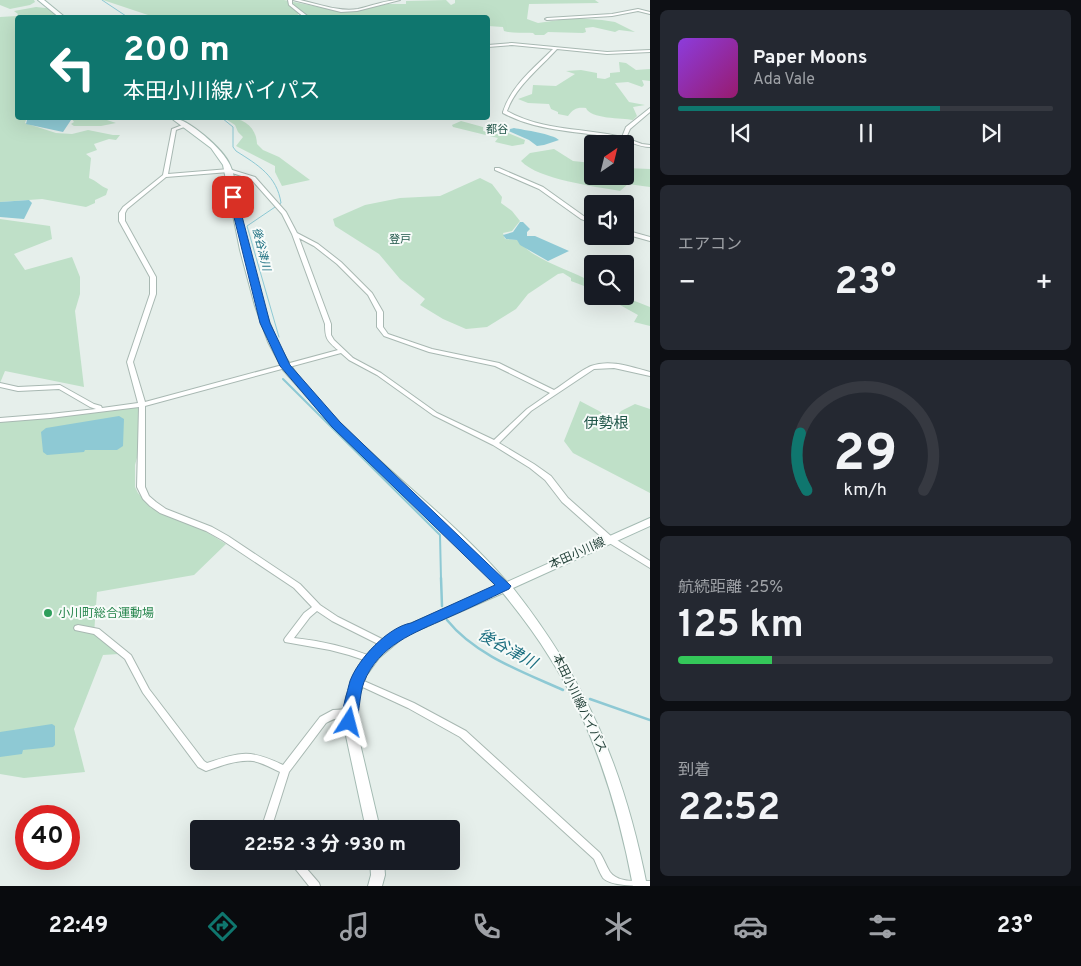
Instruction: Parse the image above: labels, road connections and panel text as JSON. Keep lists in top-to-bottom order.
{
  "streets": {
    "street": ["本田小川線", "本田小川線バイパス"]
  },
  "crossings": [
    ["本田小川線", "本田小川線バイパス"]
  ],
  "districts": ["都谷", "登戸", "伊勢根"],
  "water": ["後谷津川"],
  "places": ["小川町総合運動場"],
  "north": "top right",
  "page": {
    "turn": ["200 m", "本田小川線バイパス"],
    "song": ["Paper Moons", "Ada Vale"],
    "tile": [
      "エアコン",
      ["航続距離 · 25%", "125 km"],
      ["到着", "22:52"]
    ],
    "heat": ["−", "23°", "+"],
    "limit": "40",
    "trip": "22:52 · 3 分 · 930 m",
    "tabs": ["22:49", "23°"],
    "gauge": ["29", "km/h"]
  }
}
